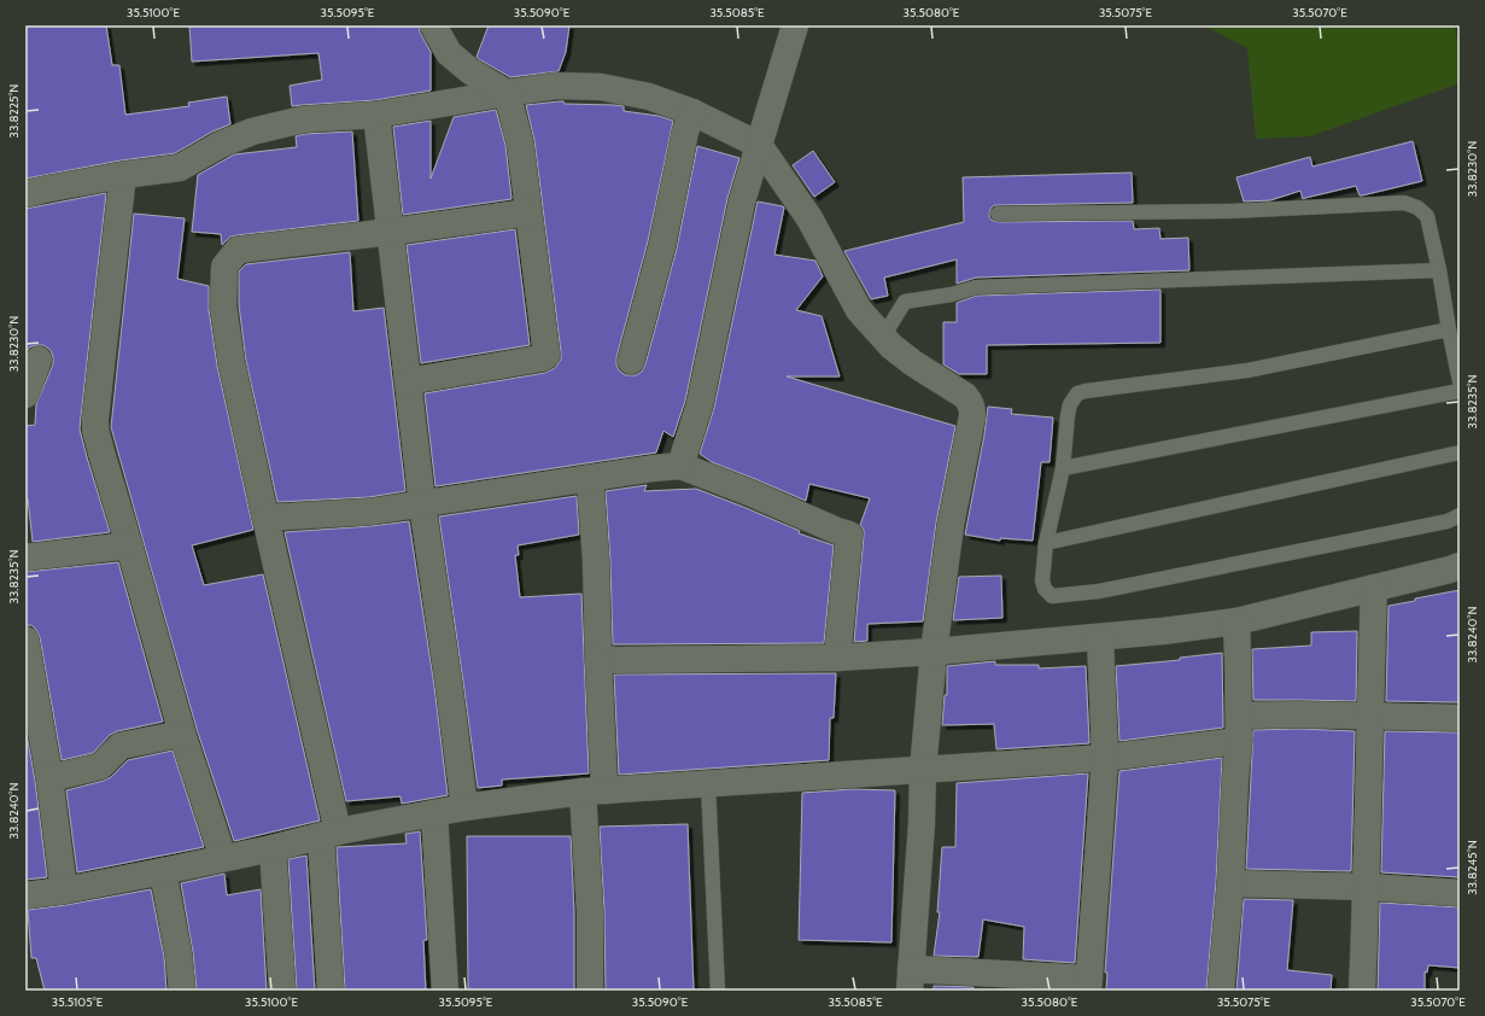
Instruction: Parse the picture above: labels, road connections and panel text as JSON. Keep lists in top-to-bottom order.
{
  "coordinates": [
    "35.5100°E",
    "35.5095°E",
    "35.5090°E",
    "35.5085°E",
    "35.5080°E",
    "35.5075°E",
    "35.5070°E",
    "33.8225°N",
    "33.8230°N",
    "33.8235°N",
    "33.8240°N",
    "33.8245°N",
    "35.5105°E"
  ]
}
